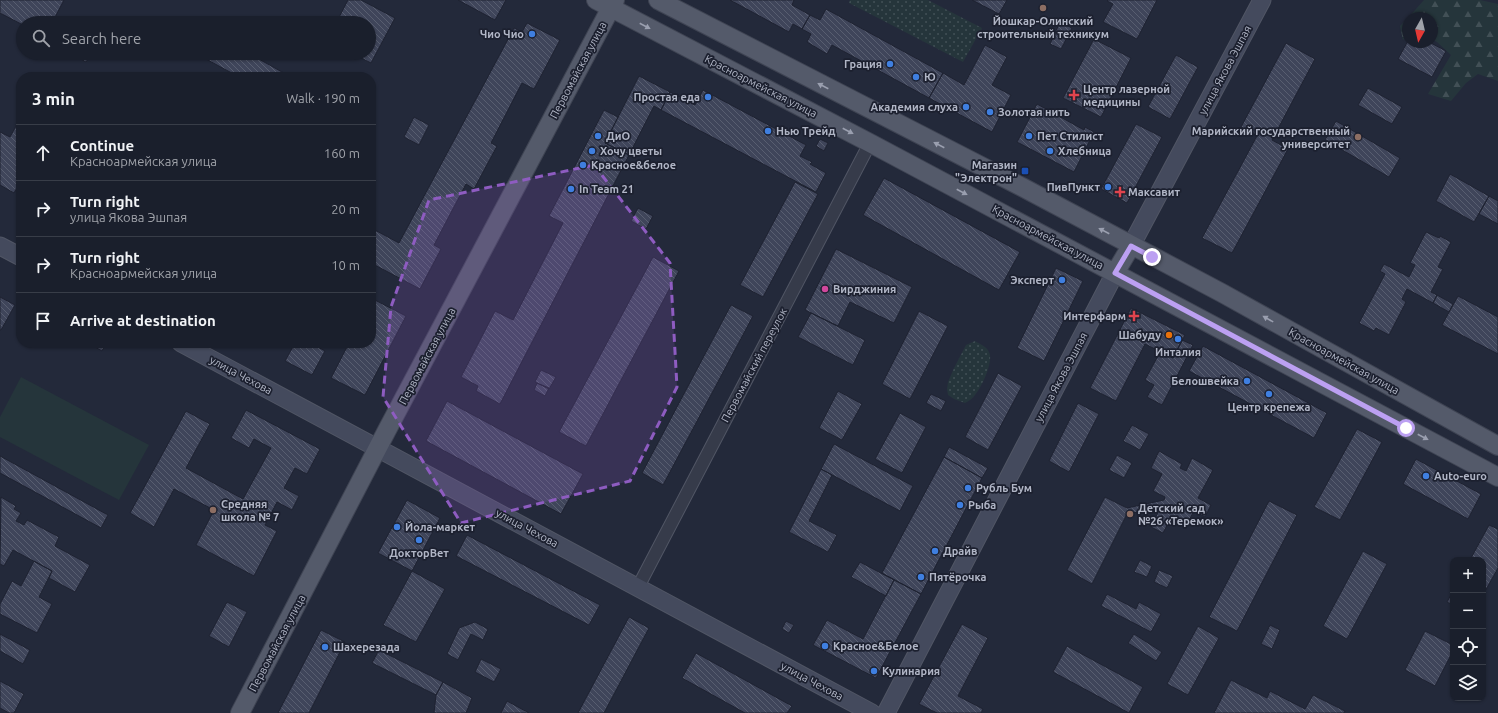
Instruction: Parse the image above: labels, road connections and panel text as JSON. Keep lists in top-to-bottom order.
{
  "streets": {
    "main road": ["Первомайская улица", "улица Якова Эшпая", "Красноармейская улица"],
    "street": ["Первомайский переулок", "улица Чехова"]
  },
  "crossings": [
    ["Первомайская улица", "Красноармейская улица"],
    ["Первомайская улица", "улица Чехова"],
    ["улица Якова Эшпая", "Красноармейская улица"],
    ["Красноармейская улица", "Первомайский переулок"],
    ["Первомайский переулок", "улица Чехова"]
  ],
  "places": {
    "other": [
      "Йошкар-Олинский строительный техникум",
      "Чио Чио",
      "Грация",
      "Ю",
      "Простая еда",
      "Академия слуха",
      "Золотая нить",
      "Нью Трейд",
      "ДиО",
      "Пет Стилист",
      "Марийский государственный университет",
      "Хочу цветы",
      "Хлебница",
      "Красное&белое",
      "ПивПункт",
      "In Team 21",
      "Эксперт",
      "Вирджиния",
      "Шабуду",
      "Инталия",
      "Белошвейка",
      "Центр крепежа",
      "Auto-euro",
      "Рубль Бум",
      "Рыба",
      "Средняя школа № 7",
      "Детский сад №26 «Теремок»",
      "Йола-маркет",
      "ДокторВет",
      "Драйв",
      "Пятёрочка",
      "Красное&Белое",
      "Шахерезада",
      "Кулинария"
    ],
    "health": ["Центр лазерной медицины", "Максавит", "Интерфарм"],
    "transit": ["Магазин \"Электрон\""]
  },
  "north": "bottom",
  "page": {
    "search": "Search here",
    "heading": ["3 min", "Walk · 190 m"],
    "list": [
      ["Continue", "Красноармейская улица", "160 m"],
      ["Turn right", "улица Якова Эшпая", "20 m"],
      ["Turn right", "Красноармейская улица", "10 m"],
      "Arrive at destination"
    ],
    "map_buttons": ["+", "−"]
  }
}
